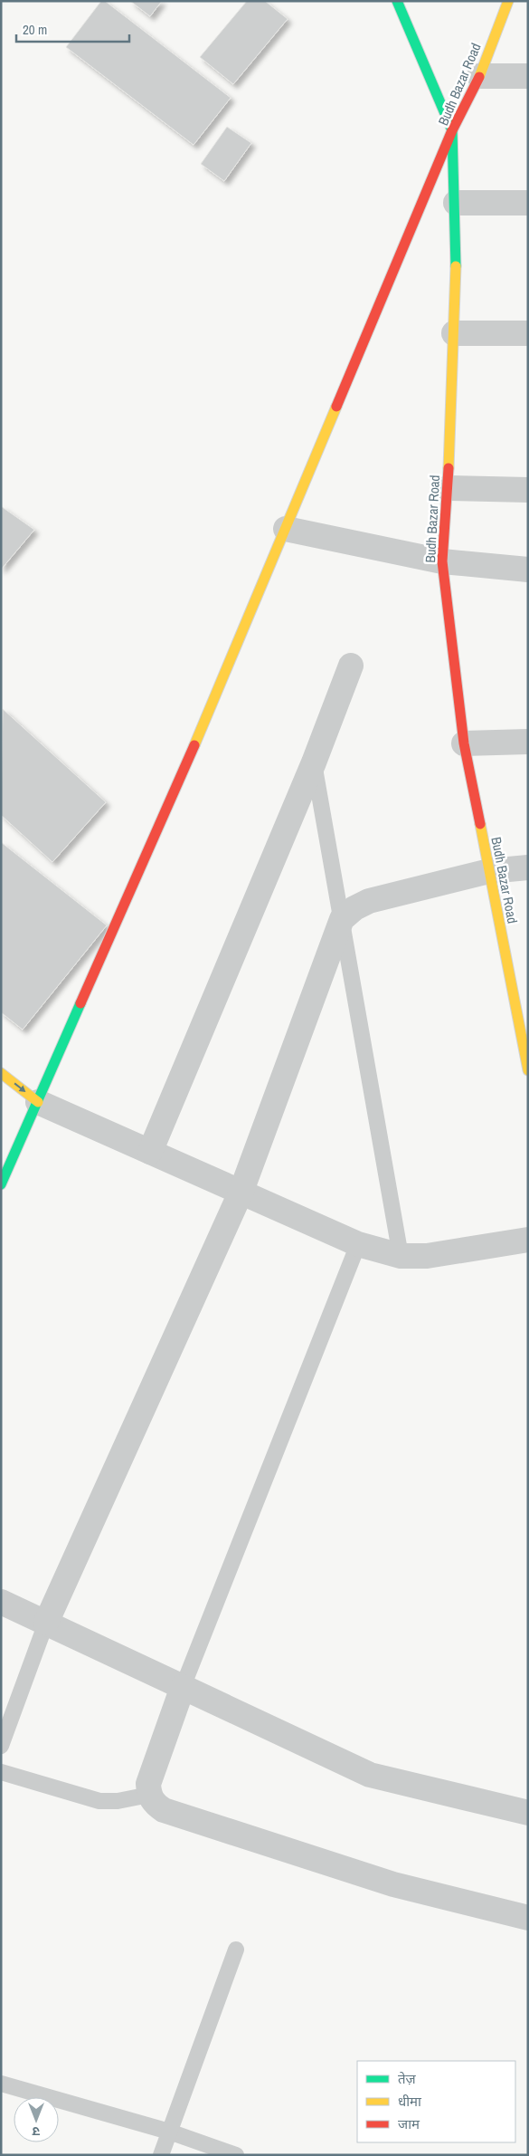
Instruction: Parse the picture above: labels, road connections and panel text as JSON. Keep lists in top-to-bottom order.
{
  "streets": {
    "street": ["Budh Bazar Road"]
  },
  "legend": ["तेज़", "धीमा", "जाम"],
  "scale_bar": "20 m",
  "north": "bottom"
}
